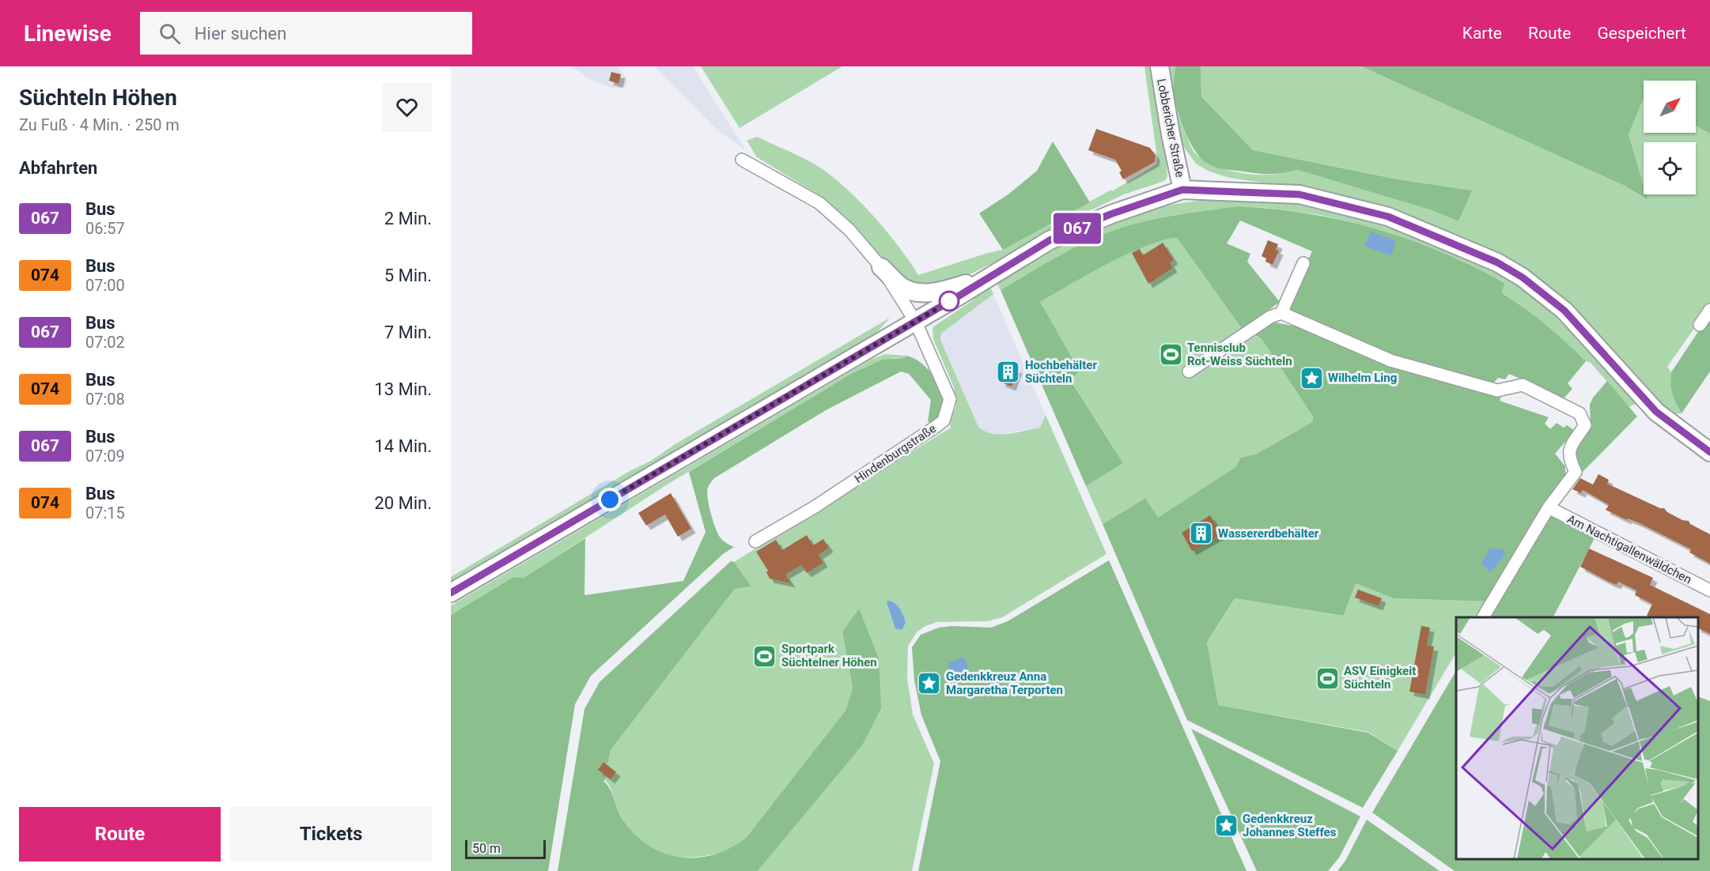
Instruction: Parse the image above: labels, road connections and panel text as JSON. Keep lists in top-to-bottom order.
{
  "streets": {
    "main road": ["Lobbericher Straße"],
    "street": ["Hindenburgstraße", "Am Nachtigallenwäldchen"]
  },
  "places": {
    "sports": ["Tennisclub Rot-Weiss Süchteln", "Sportpark Süchtelner Höhen", "ASV Einigkeit Süchteln"],
    "building": ["Hochbehälter Süchteln", "Wassererdbehälter"],
    "place": ["Wilhelm Ling", "Gedenkkreuz Anna Margaretha Terporten", "Gedenkkreuz Johannes Steffes"]
  },
  "lines": ["bus line 067"],
  "scale_bar": "50 m",
  "north": "top right",
  "page": {
    "header": "Linewise",
    "search": "Hier suchen",
    "nav": ["Karte", "Route", "Gespeichert"],
    "heading": [
      ["Süchteln Höhen", "Zu Fuß · 4 Min. · 250 m"],
      "Abfahrten"
    ],
    "on_map": "067",
    "list": [
      {
        "mark": "067",
        "name": "Bus",
        "note": "06:57",
        "value": "2 Min."
      },
      {
        "mark": "074",
        "name": "Bus",
        "note": "07:00",
        "value": "5 Min."
      },
      {
        "mark": "067",
        "name": "Bus",
        "note": "07:02",
        "value": "7 Min."
      },
      {
        "mark": "074",
        "name": "Bus",
        "note": "07:08",
        "value": "13 Min."
      },
      {
        "mark": "067",
        "name": "Bus",
        "note": "07:09",
        "value": "14 Min."
      },
      {
        "mark": "074",
        "name": "Bus",
        "note": "07:15",
        "value": "20 Min."
      }
    ],
    "buttons": ["Route", "Tickets"],
    "scale": "50 m"
  }
}
